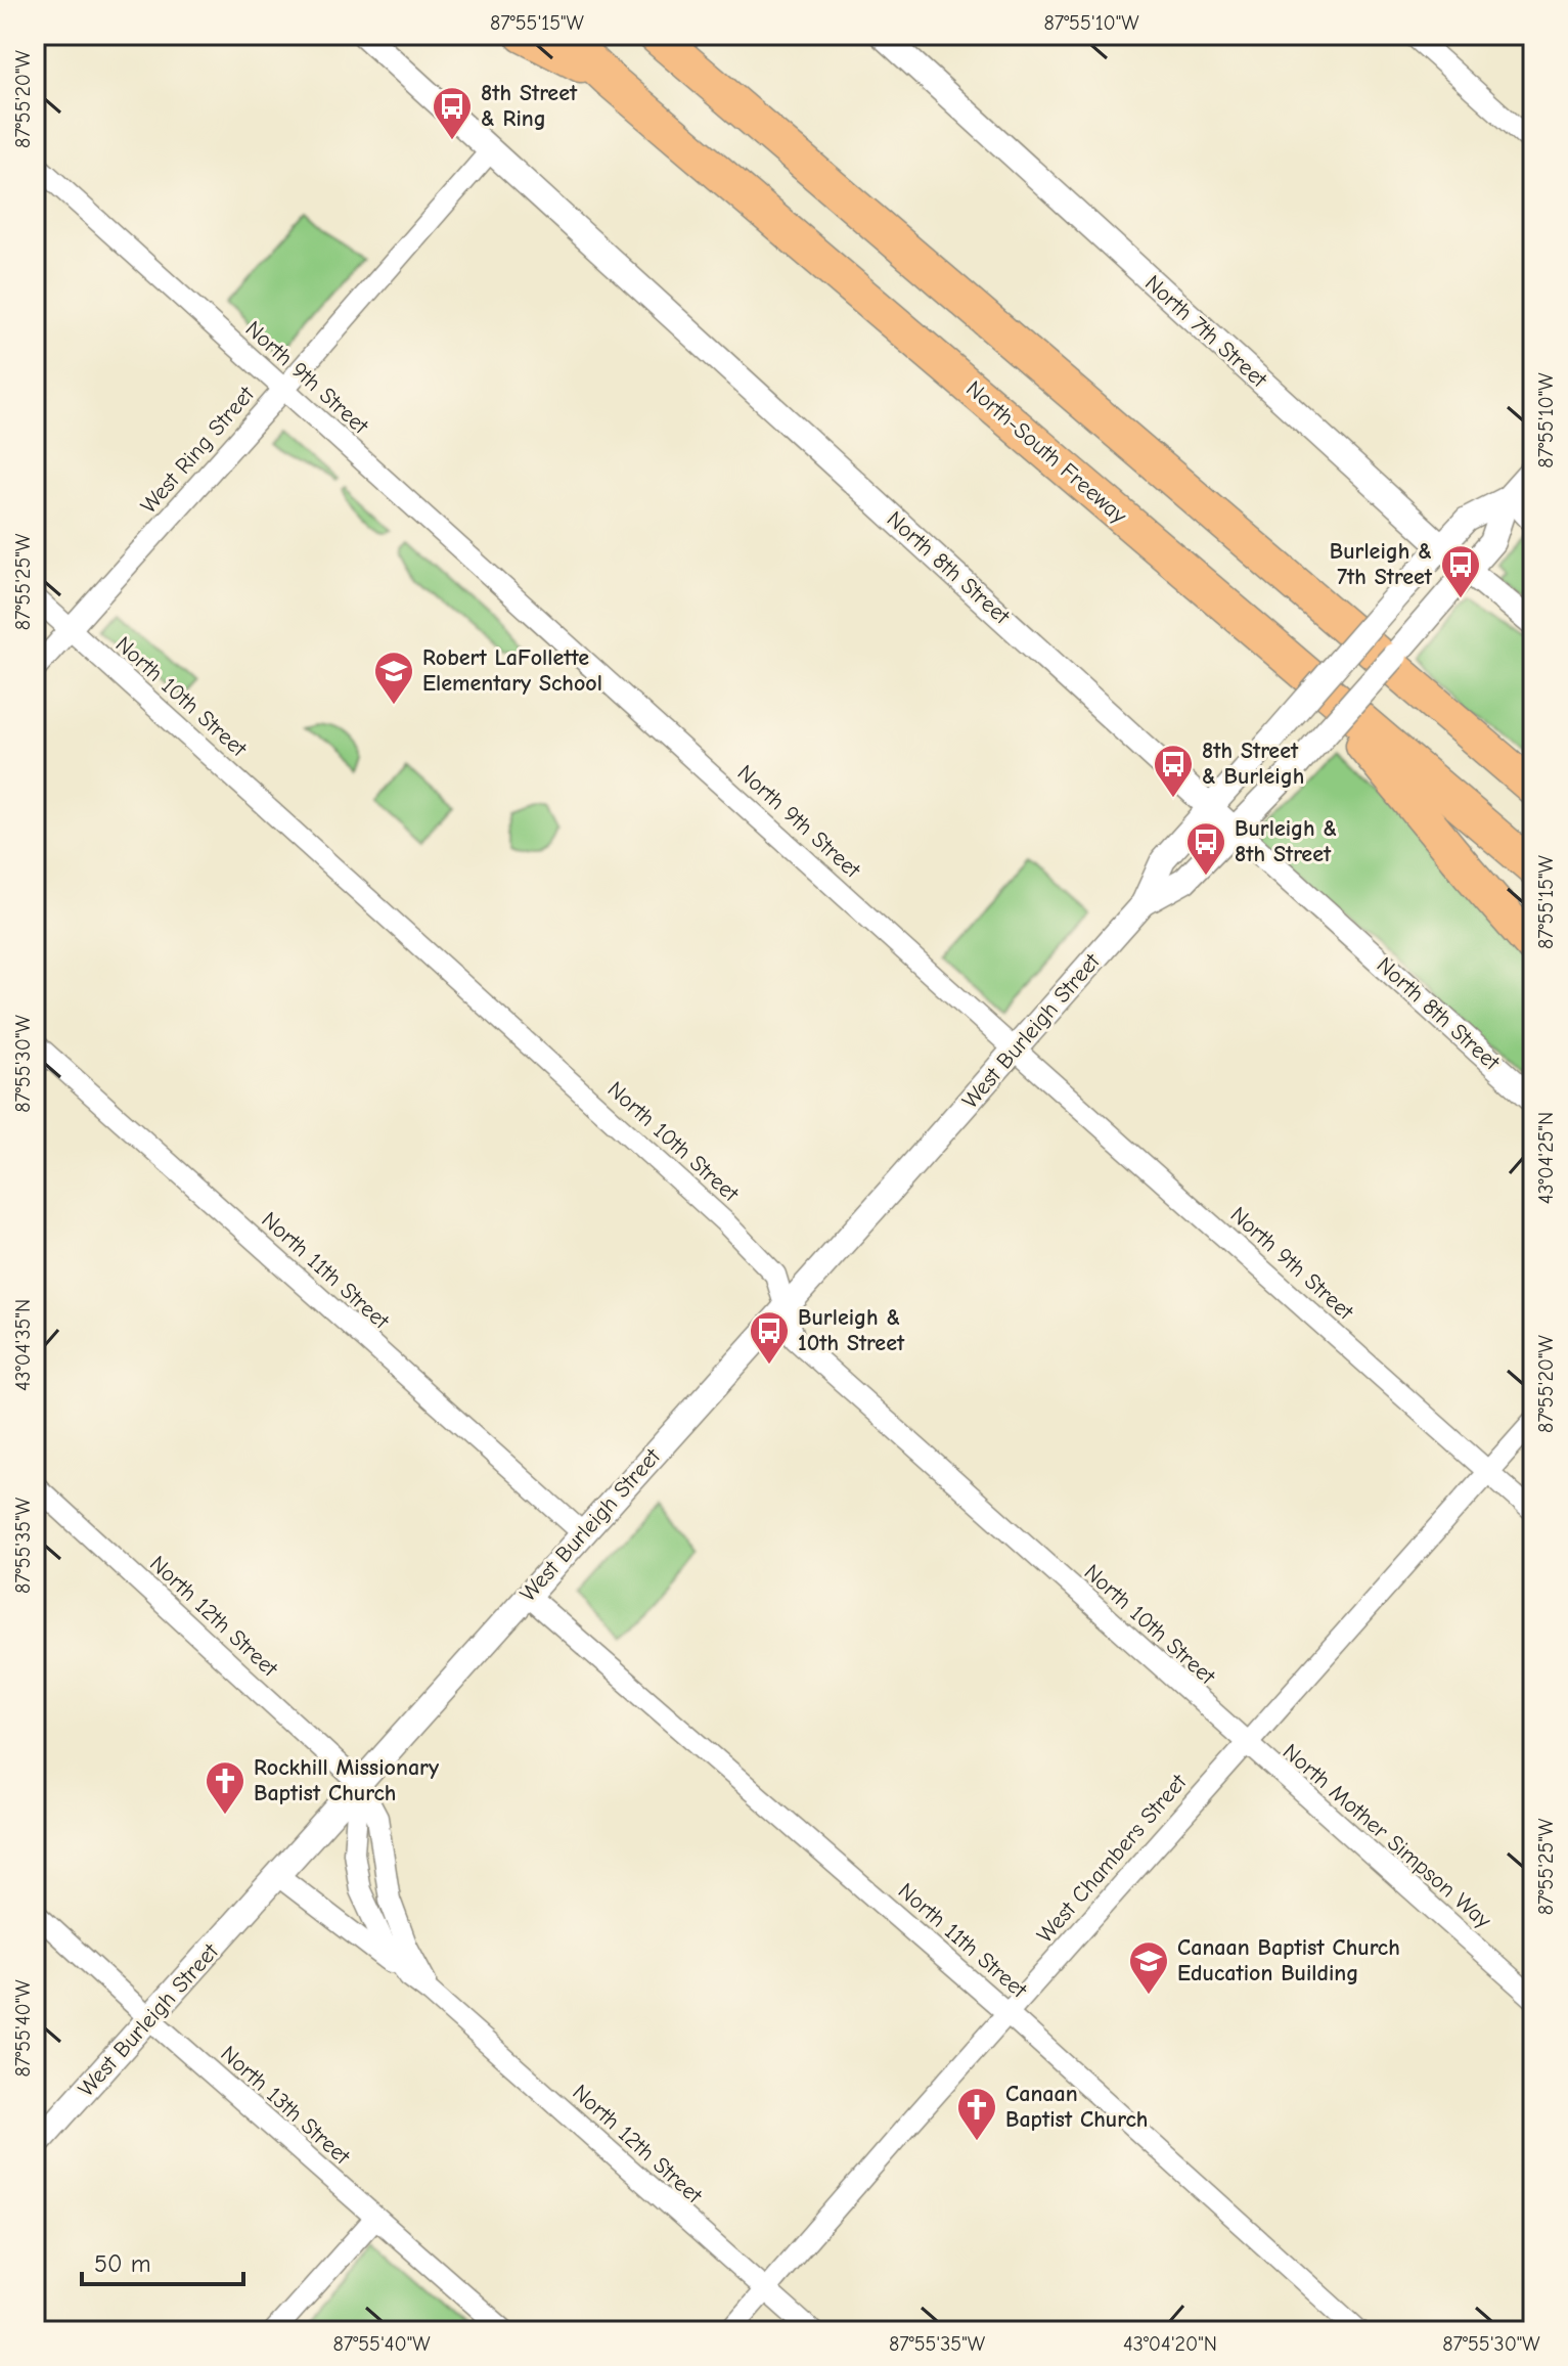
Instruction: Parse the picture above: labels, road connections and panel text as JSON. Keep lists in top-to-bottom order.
{
  "streets": {
    "highway": ["North-South Freeway"],
    "street": [
      "North 7th Street",
      "North 9th Street",
      "West Ring Street",
      "North 8th Street",
      "North 10th Street",
      "West Burleigh Street",
      "North 11th Street",
      "North 12th Street",
      "North Mother Simpson Way",
      "West Chambers Street",
      "North 13th Street"
    ]
  },
  "crossings": [
    ["North 7th Street", "West Burleigh Street"],
    ["North 9th Street", "West Ring Street"],
    ["North 9th Street", "West Burleigh Street"],
    ["North 9th Street", "West Chambers Street"],
    ["West Ring Street", "North 8th Street"],
    ["West Ring Street", "North 10th Street"],
    ["North 8th Street", "West Burleigh Street"],
    ["North 10th Street", "West Burleigh Street"],
    ["North 10th Street", "North Mother Simpson Way"],
    ["North 10th Street", "West Chambers Street"],
    ["West Burleigh Street", "North 11th Street"],
    ["West Burleigh Street", "North 12th Street"],
    ["West Burleigh Street", "North 13th Street"],
    ["North 11th Street", "West Chambers Street"],
    ["North 12th Street", "West Chambers Street"],
    ["North Mother Simpson Way", "West Chambers Street"]
  ],
  "places": {
    "bus stop": [
      "8th Street & Ring",
      "Burleigh & 7th Street",
      "8th Street & Burleigh",
      "Burleigh & 8th Street",
      "Burleigh & 10th Street"
    ],
    "school or university": ["Robert LaFollette Elementary School", "Canaan Baptist Church Education Building"],
    "church": ["Rockhill Missionary Baptist Church", "Canaan Baptist Church"]
  },
  "scale_bar": "50 m",
  "coordinates": [
    "87°55'15\"W",
    "87°55'10\"W",
    "87°55'20\"W",
    "87°55'25\"W",
    "87°55'30\"W",
    "43°04'25\"N",
    "43°04'35\"N",
    "87°55'35\"W",
    "87°55'40\"W",
    "43°04'20\"N"
  ]
}
